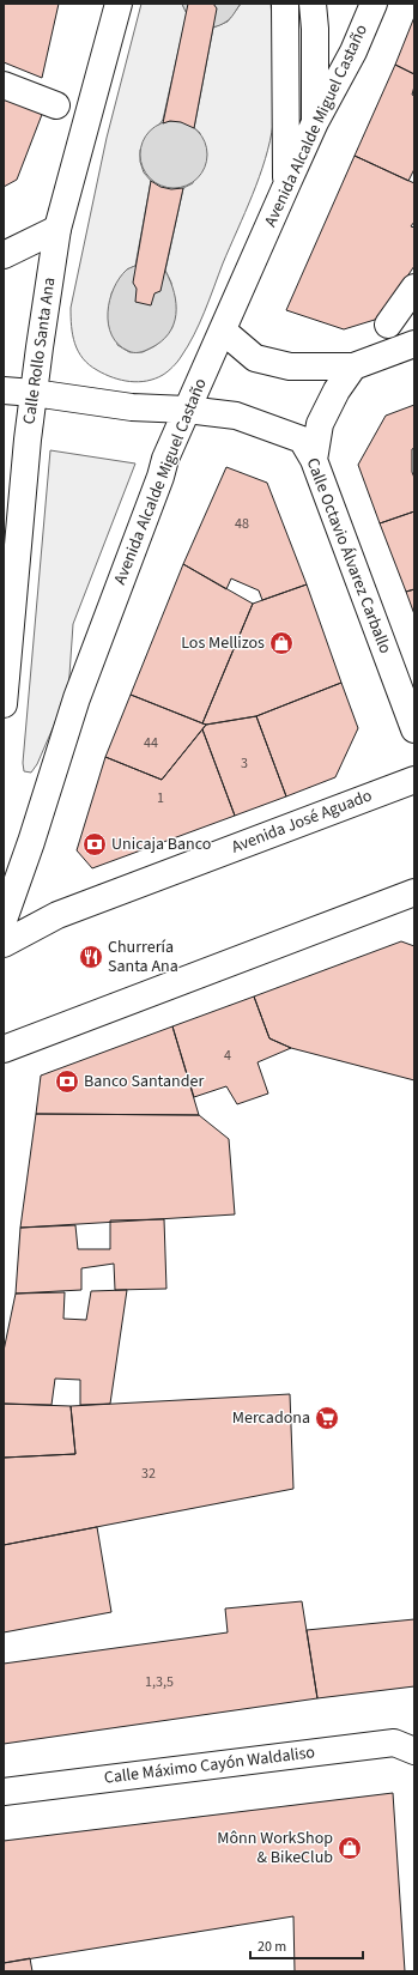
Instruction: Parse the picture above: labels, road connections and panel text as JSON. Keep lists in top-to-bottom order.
{
  "streets": {
    "main road": [
      "Avenida Alcalde Miguel Castaño",
      "Calle Rollo Santa Ana",
      "Calle Octavio Álvarez Carballo",
      "Avenida José Aguado",
      "Calle Máximo Cayón Waldaliso"
    ]
  },
  "crossings": [
    ["Avenida Alcalde Miguel Castaño", "Calle Octavio Álvarez Carballo"],
    ["Calle Rollo Santa Ana", "Calle Octavio Álvarez Carballo"]
  ],
  "places": {
    "shop": ["Los Mellizos", "Mônn WorkShop & BikeClub"],
    "bank": ["Unicaja Banco", "Banco Santander"],
    "restaurant": ["Churrería Santa Ana"],
    "supermarket": ["Mercadona"]
  },
  "house_numbers": [
    "48",
    "44",
    "3",
    "1",
    "4",
    "32",
    "1,3,5"
  ],
  "scale_bar": "20 m"
}
